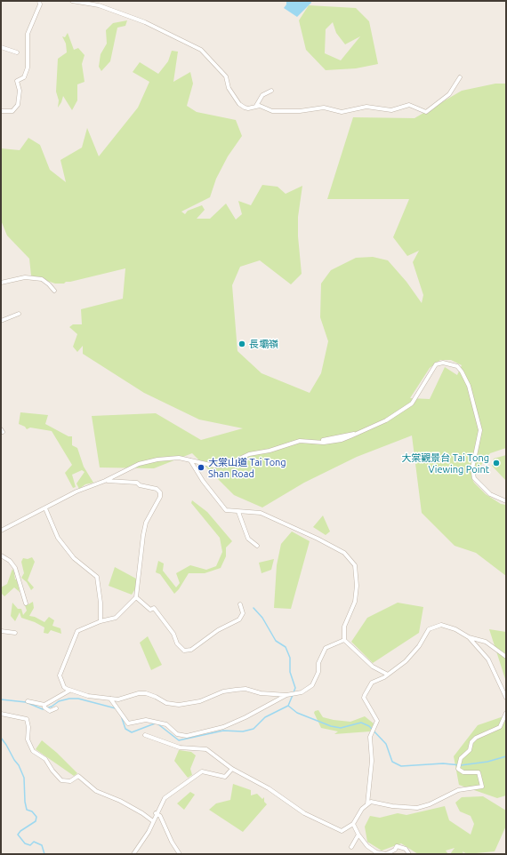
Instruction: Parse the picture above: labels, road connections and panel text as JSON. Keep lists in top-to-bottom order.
{
  "places": ["長壩嶺", "大棠觀景台 Tai Tong Viewing Point", "大棠山道 Tai Tong Shan Road"]
}
